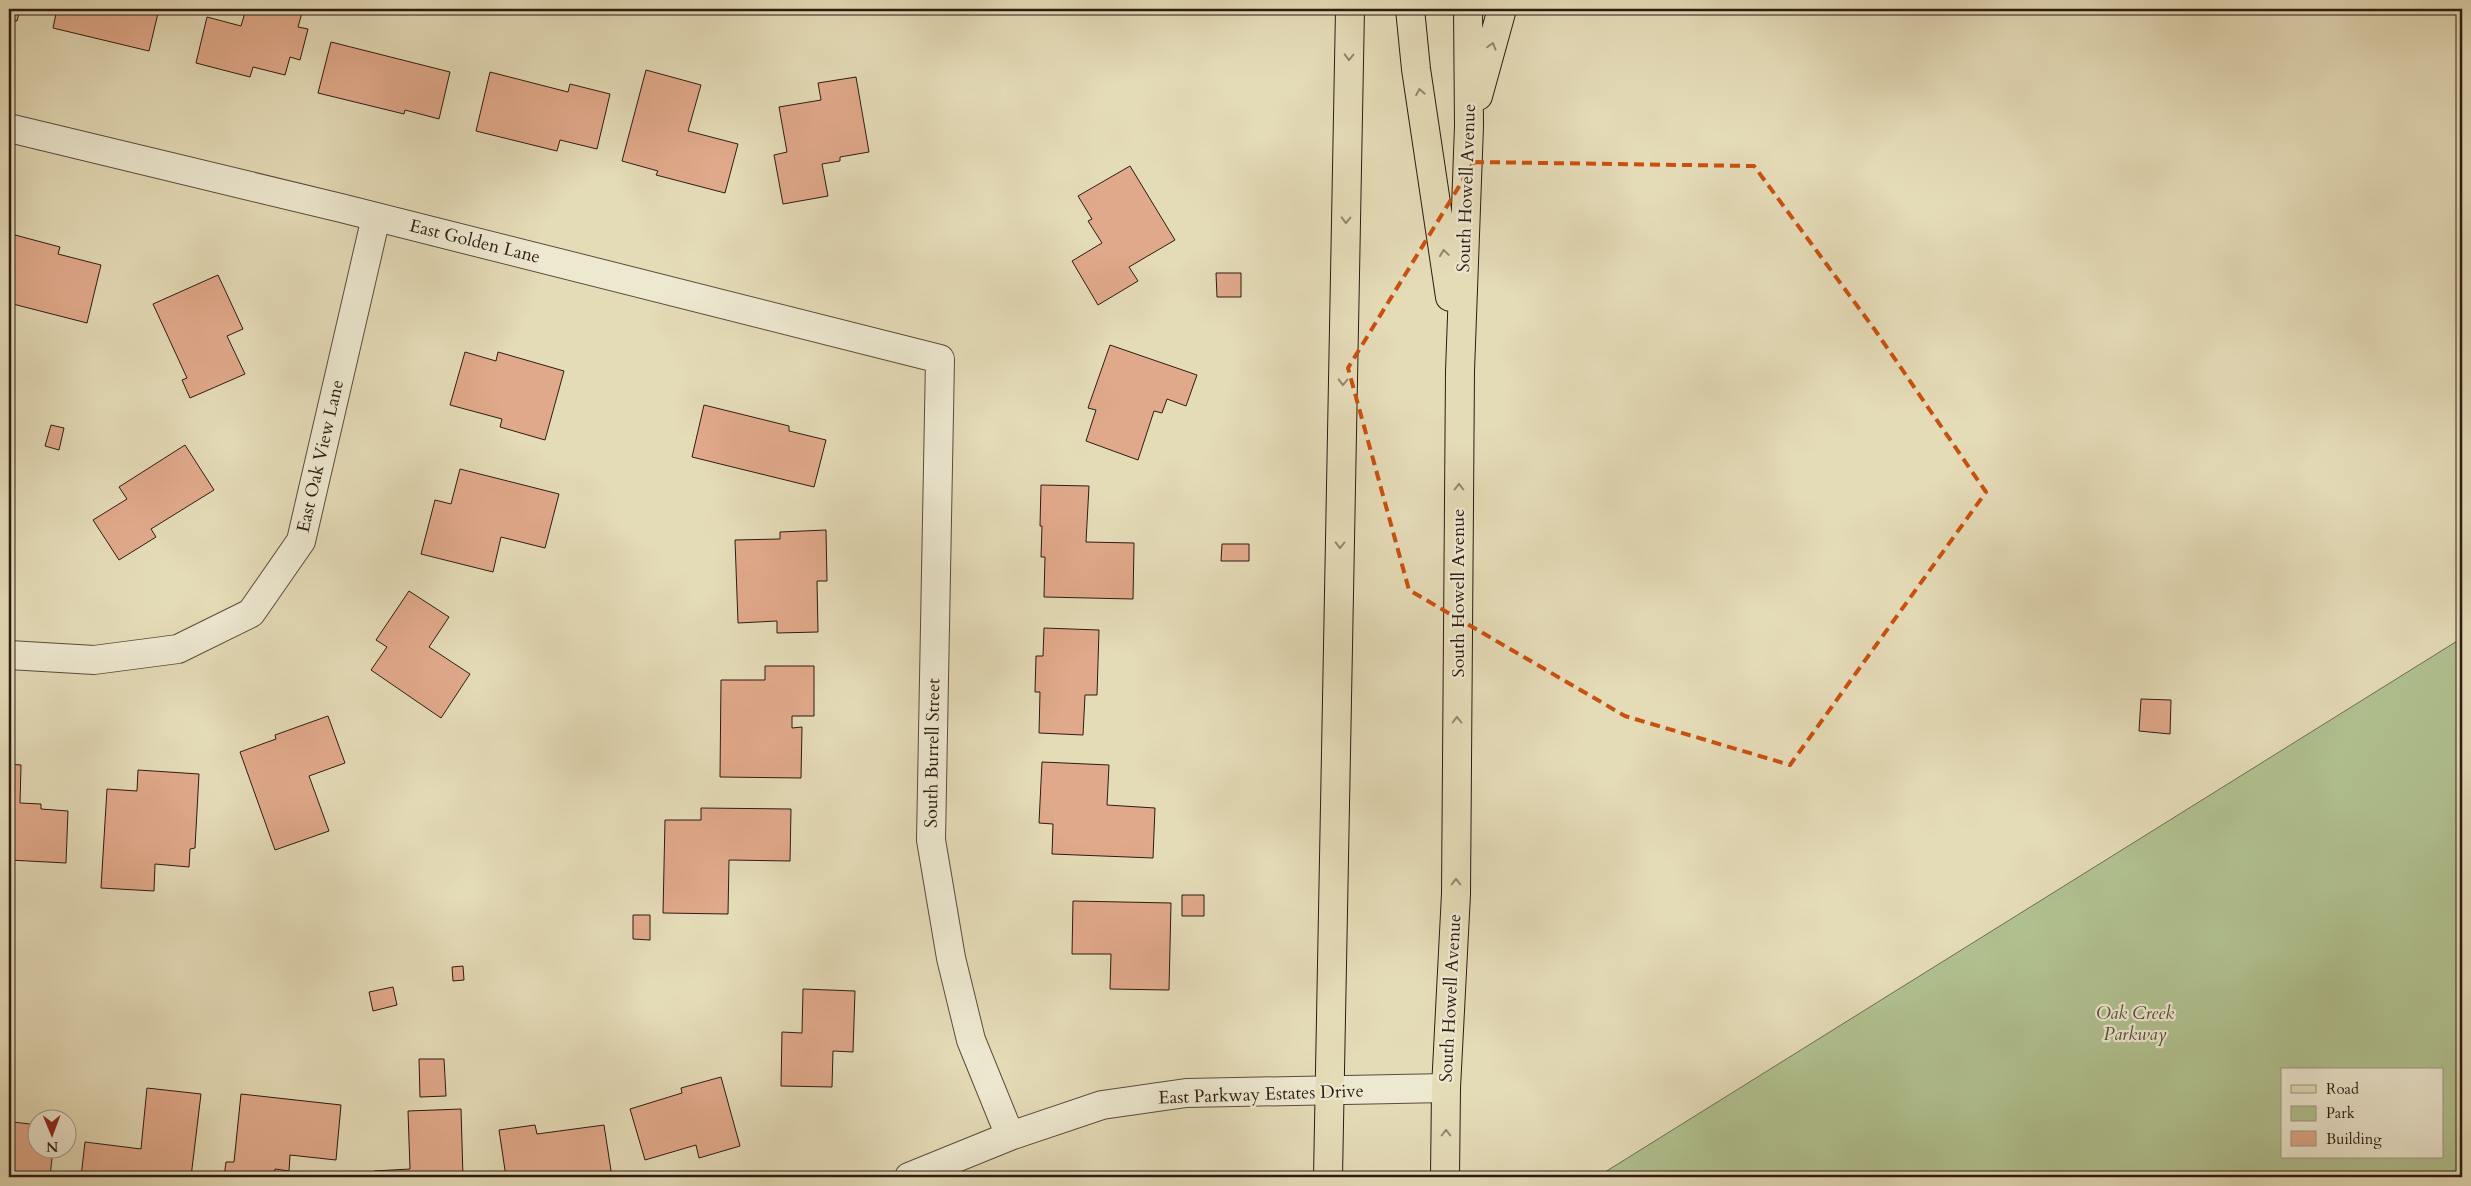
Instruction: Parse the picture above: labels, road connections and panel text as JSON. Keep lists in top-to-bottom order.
{
  "streets": {
    "main road": ["South Howell Avenue"],
    "street": [
      "East Golden Lane",
      "East Oak View Lane",
      "South Burrell Street",
      "East Parkway Estates Drive"
    ]
  },
  "crossings": [
    ["South Howell Avenue", "East Parkway Estates Drive"],
    ["East Golden Lane", "East Oak View Lane"],
    ["East Golden Lane", "South Burrell Street"],
    ["South Burrell Street", "East Parkway Estates Drive"]
  ],
  "parks": ["Oak Creek Parkway"],
  "legend": ["Road", "Park", "Building"],
  "north": "bottom"
}
